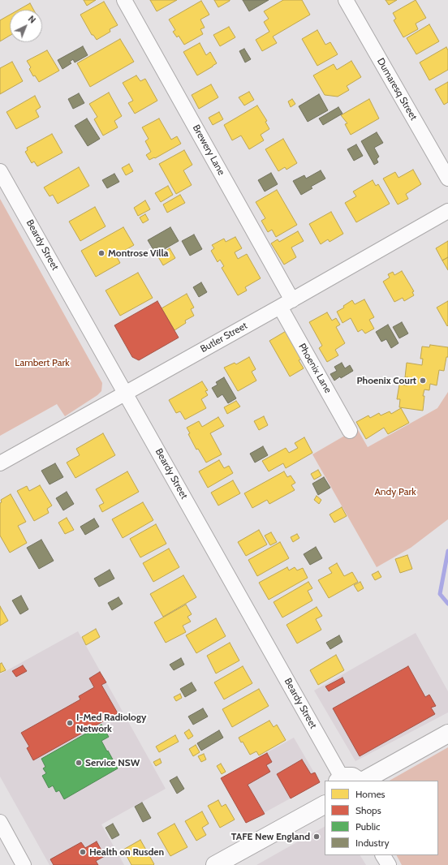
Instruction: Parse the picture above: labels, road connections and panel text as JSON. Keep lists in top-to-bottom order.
{
  "streets": {
    "street": [
      "Dumaresq Street",
      "Brewery Lane",
      "Beardy Street",
      "Butler Street",
      "Phoenix Lane"
    ]
  },
  "crossings": [
    ["Brewery Lane", "Butler Street"],
    ["Brewery Lane", "Phoenix Lane"],
    ["Beardy Street", "Butler Street"],
    ["Butler Street", "Phoenix Lane"]
  ],
  "parks": ["Lambert Park", "Andy Park"],
  "places": [
    "Montrose Villa",
    "Phoenix Court",
    "I-Med Radiology Network",
    "Service NSW",
    "TAFE New England",
    "Health on Rusden"
  ],
  "legend": [
    "Homes",
    "Shops",
    "Public",
    "Industry"
  ],
  "north": "top right"
}
